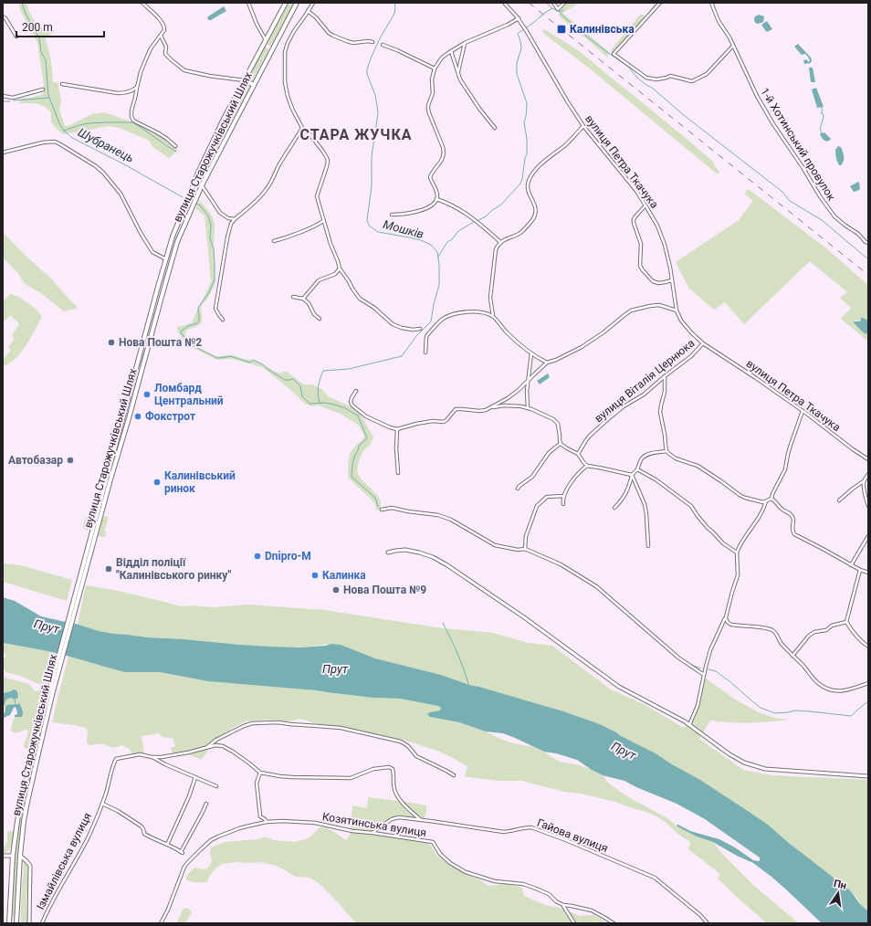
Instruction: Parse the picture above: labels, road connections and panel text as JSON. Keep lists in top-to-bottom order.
{
  "streets": {
    "main road": ["вулиця Старожучківський Шлях"],
    "street": [
      "1-й Хотинський провулок",
      "вулиця Петра Ткачука",
      "вулиця Віталія Цернюка",
      "Козятинська вулиця",
      "Гайова вулиця",
      "Ізмайлівська вулиця"
    ]
  },
  "crossings": [
    ["вулиця Петра Ткачука", "вулиця Віталія Цернюка"],
    ["Козятинська вулиця", "Гайова вулиця"]
  ],
  "districts": ["СТАРА ЖУЧКА"],
  "water": ["Шубранець", "Мошків", "Прут"],
  "places": {
    "transit": ["Калинівська"],
    "other": [
      "Нова Пошта №2",
      "Ломбард Центральний",
      "Фокстрот",
      "Автобазар",
      "Калинівський ринок",
      "Dnipro-M",
      "Відділ поліції \"Калинівського ринку\"",
      "Калинка",
      "Нова Пошта №9"
    ]
  },
  "scale_bar": "200 m",
  "north": "top"
}
